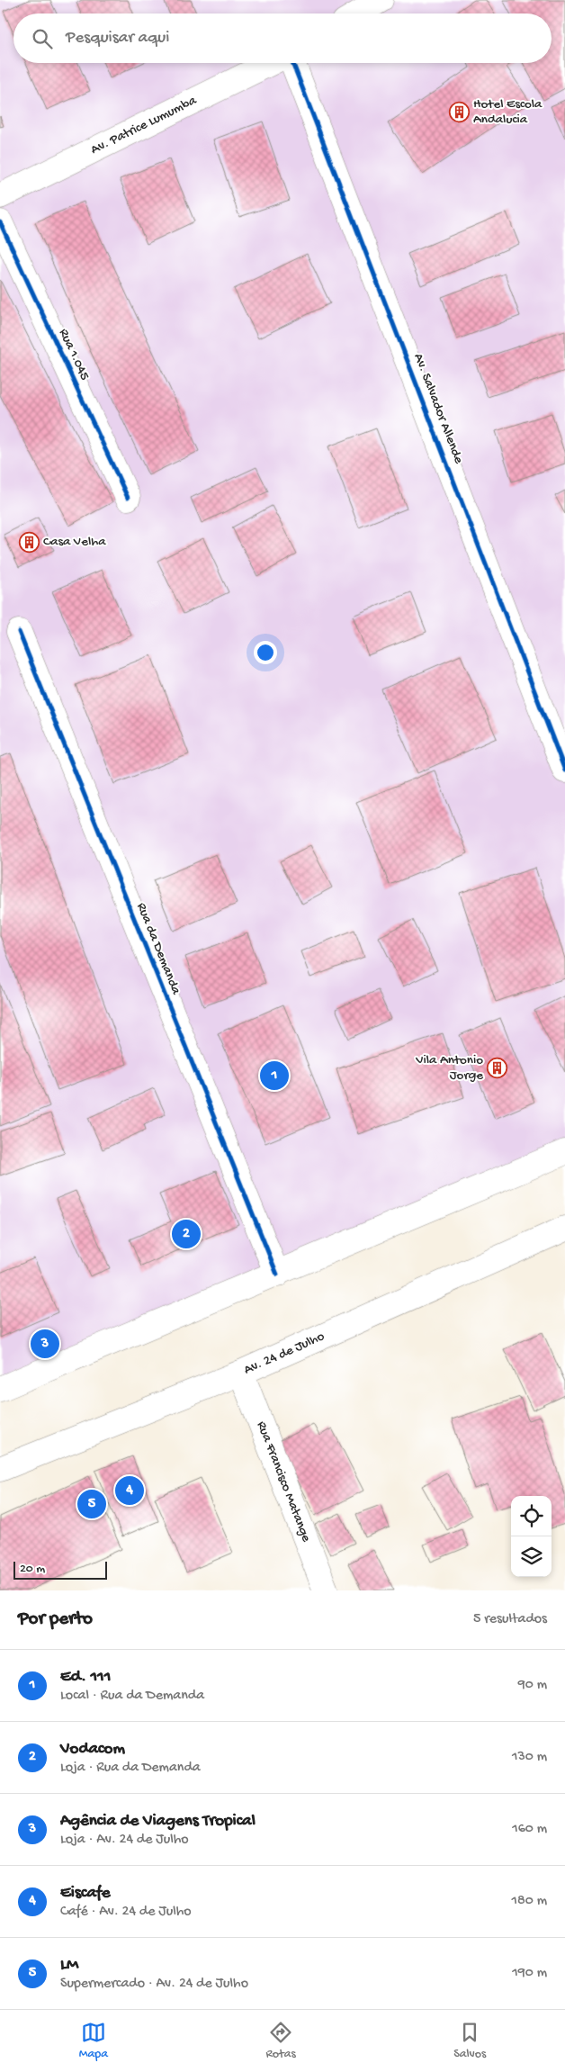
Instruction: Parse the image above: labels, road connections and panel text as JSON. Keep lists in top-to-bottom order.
{
  "streets": {
    "street": [
      "Av. Patrice Lumumba",
      "Rua 1.045",
      "Av. Salvador Allende",
      "Rua da Demanda",
      "Av. 24 de Julho",
      "Rua Francisco Matange"
    ]
  },
  "crossings": [
    ["Av. 24 de Julho", "Rua Francisco Matange"]
  ],
  "places": {
    "building": ["Hotel Escola Andalucia", "Casa Velha", "Vila Antonio Jorge"]
  },
  "scale_bar": "20 m",
  "page": {
    "search": "Pesquisar aqui",
    "pins": [
      "1",
      "2",
      "3",
      "4",
      "5"
    ],
    "scale": "20 m",
    "heading": ["Por perto", "5 resultados"],
    "list": [
      {
        "mark": "1",
        "name": "Ed. 111",
        "note": "Local · Rua da Demanda",
        "value": "90 m"
      },
      {
        "mark": "2",
        "name": "Vodacom",
        "note": "Loja · Rua da Demanda",
        "value": "130 m"
      },
      {
        "mark": "3",
        "name": "Agência de Viagens Tropical",
        "note": "Loja · Av. 24 de Julho",
        "value": "160 m"
      },
      {
        "mark": "4",
        "name": "Eiscafe",
        "note": "Café · Av. 24 de Julho",
        "value": "180 m"
      },
      {
        "mark": "5",
        "name": "LM",
        "note": "Supermercado · Av. 24 de Julho",
        "value": "190 m"
      }
    ],
    "nav": ["Mapa", "Rotas", "Salvos"]
  }
}
